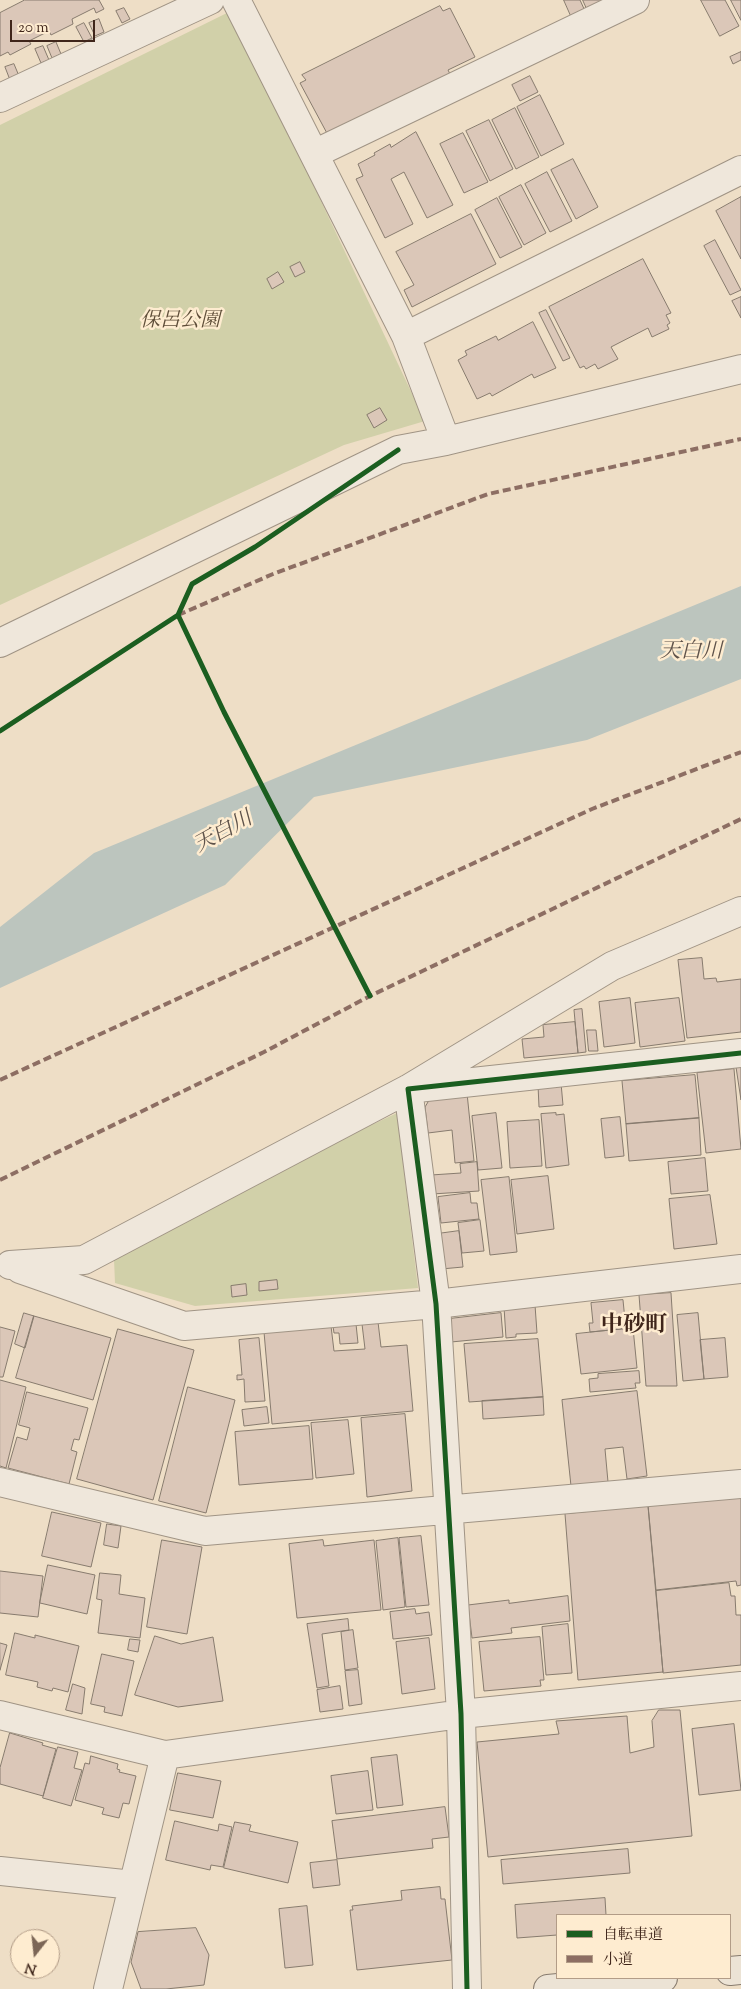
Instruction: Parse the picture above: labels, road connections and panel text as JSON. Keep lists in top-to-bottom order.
{
  "districts": ["中砂町"],
  "water": ["天白川"],
  "parks": ["保呂公園"],
  "legend": ["自転車道", "小道"],
  "scale_bar": "20 m",
  "north": "bottom"
}
